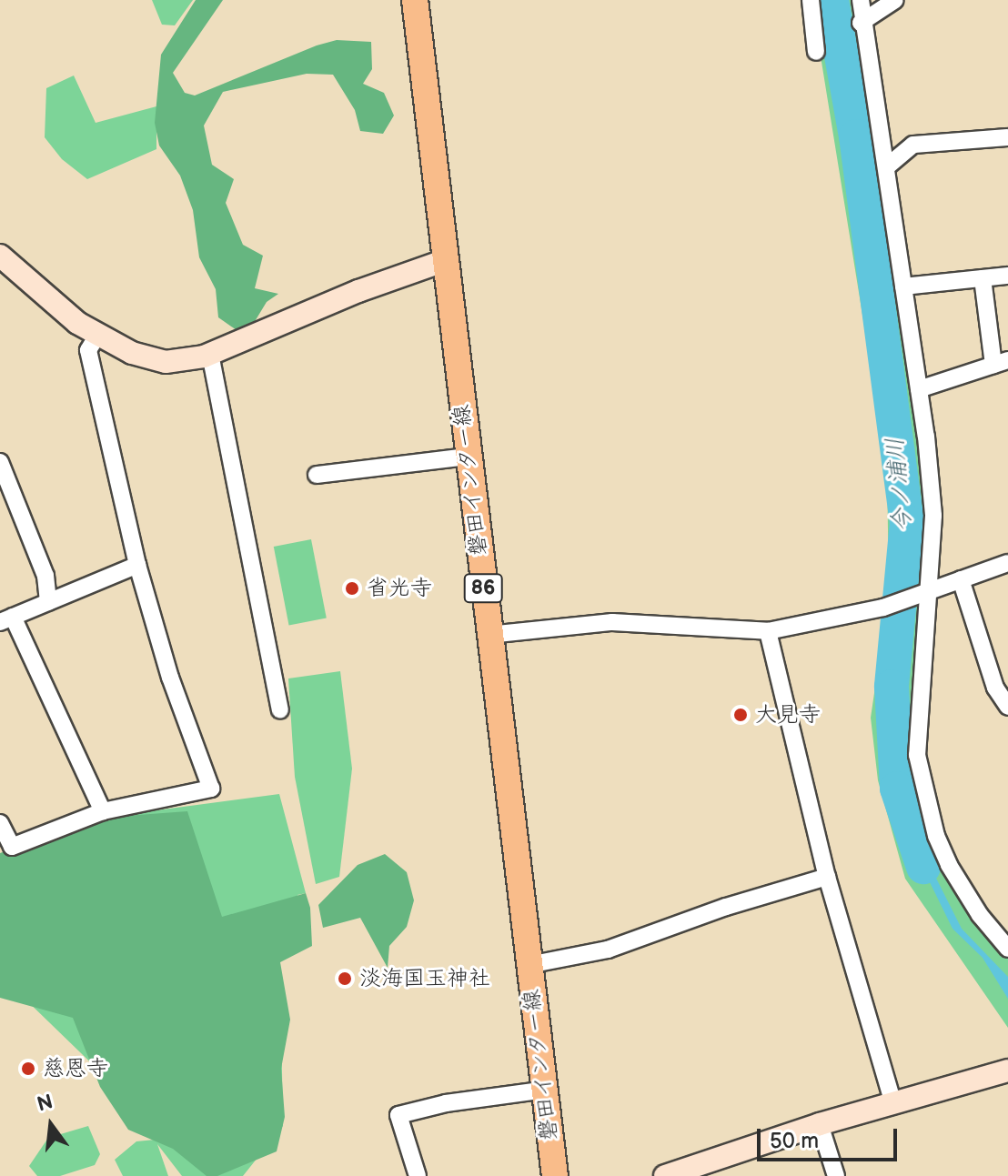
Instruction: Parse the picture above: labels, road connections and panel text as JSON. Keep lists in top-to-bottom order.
{
  "streets": {
    "main road": ["磐田インター線", "86"]
  },
  "water": ["今ノ浦川"],
  "places": [
    "省光寺",
    "大見寺",
    "淡海国玉神社",
    "慈恩寺"
  ],
  "scale_bar": "50 m",
  "north": "top"
}
